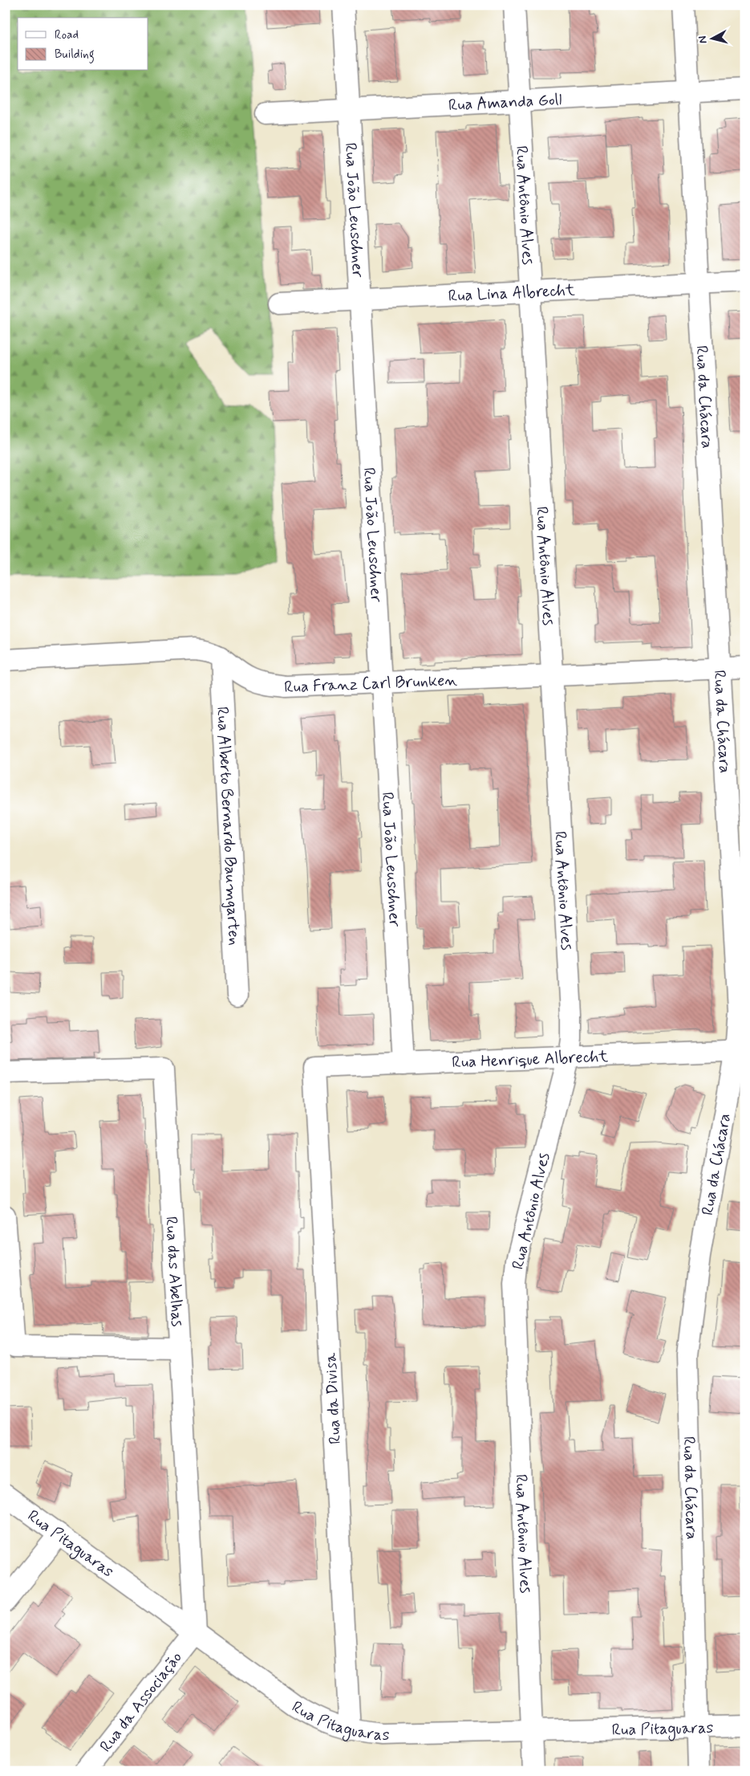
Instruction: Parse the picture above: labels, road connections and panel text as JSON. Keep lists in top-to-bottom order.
{
  "streets": {
    "street": [
      "Rua Amanda Goll",
      "Rua Antônio Alves",
      "Rua João Leuschner",
      "Rua Lina Albrecht",
      "Rua da Chácara",
      "Rua Franz Carl Brunken",
      "Rua Alberto Bernardo Baumgarten",
      "Rua Henrique Albrecht",
      "Rua das Abelhas",
      "Rua da Divisa",
      "Rua Pitaguaras",
      "Rua da Associação"
    ]
  },
  "crossings": [
    ["Rua Amanda Goll", "Rua Antônio Alves"],
    ["Rua Amanda Goll", "Rua João Leuschner"],
    ["Rua Amanda Goll", "Rua da Chácara"],
    ["Rua Antônio Alves", "Rua Lina Albrecht"],
    ["Rua Antônio Alves", "Rua Franz Carl Brunken"],
    ["Rua Antônio Alves", "Rua Henrique Albrecht"],
    ["Rua Antônio Alves", "Rua Pitaguaras"],
    ["Rua João Leuschner", "Rua Lina Albrecht"],
    ["Rua João Leuschner", "Rua Franz Carl Brunken"],
    ["Rua João Leuschner", "Rua Henrique Albrecht"],
    ["Rua Lina Albrecht", "Rua da Chácara"],
    ["Rua da Chácara", "Rua Franz Carl Brunken"],
    ["Rua da Chácara", "Rua Henrique Albrecht"],
    ["Rua da Chácara", "Rua Pitaguaras"],
    ["Rua Franz Carl Brunken", "Rua Alberto Bernardo Baumgarten"],
    ["Rua Henrique Albrecht", "Rua da Divisa"],
    ["Rua das Abelhas", "Rua Pitaguaras"],
    ["Rua das Abelhas", "Rua da Associação"],
    ["Rua da Divisa", "Rua Pitaguaras"],
    ["Rua Pitaguaras", "Rua da Associação"]
  ],
  "legend": ["Road", "Building"],
  "north": "left"
}
